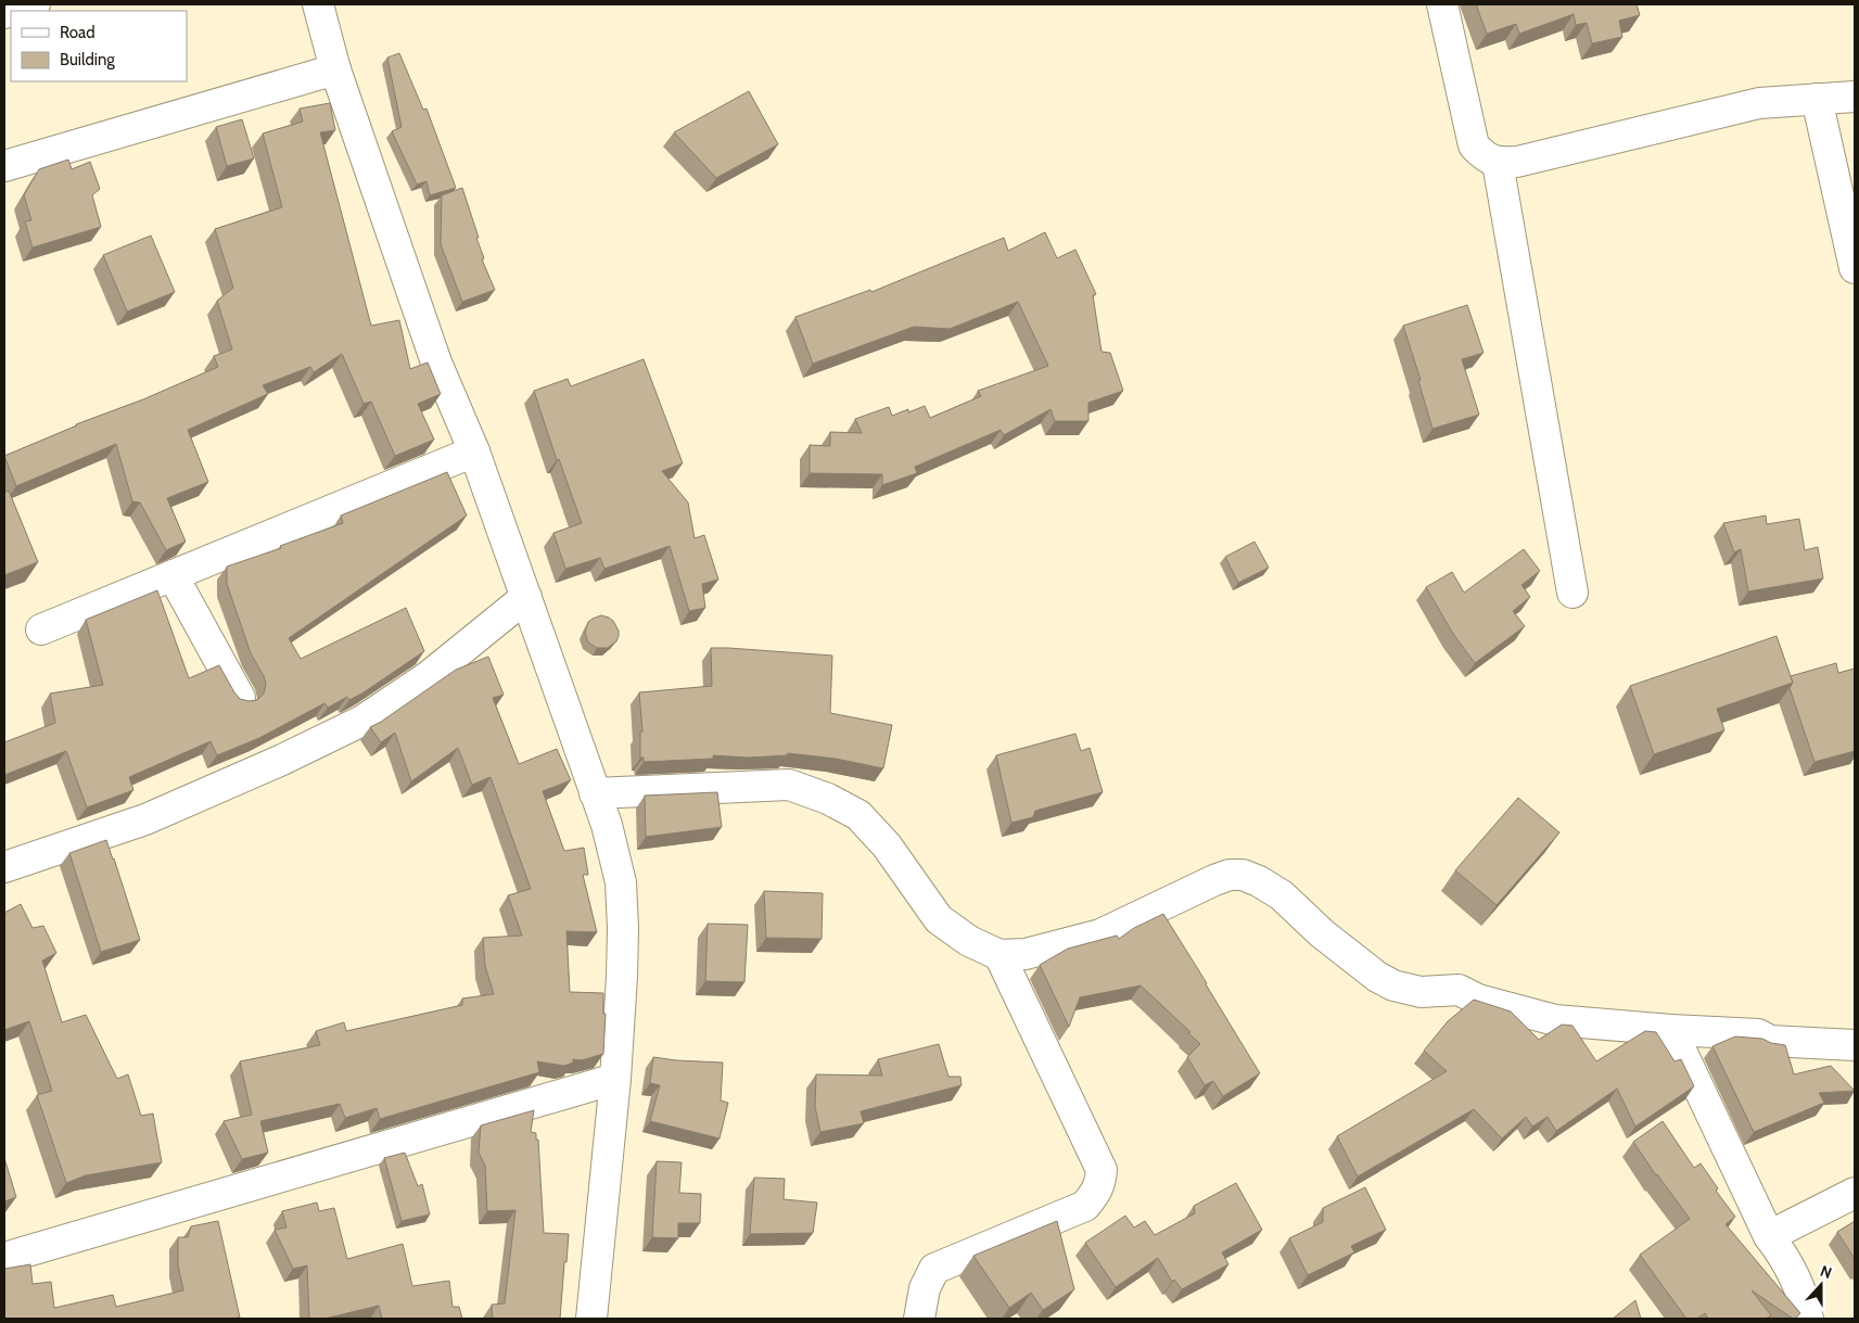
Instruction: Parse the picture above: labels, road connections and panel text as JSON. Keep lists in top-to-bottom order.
{
  "legend": ["Road", "Building"],
  "north": "top"
}
